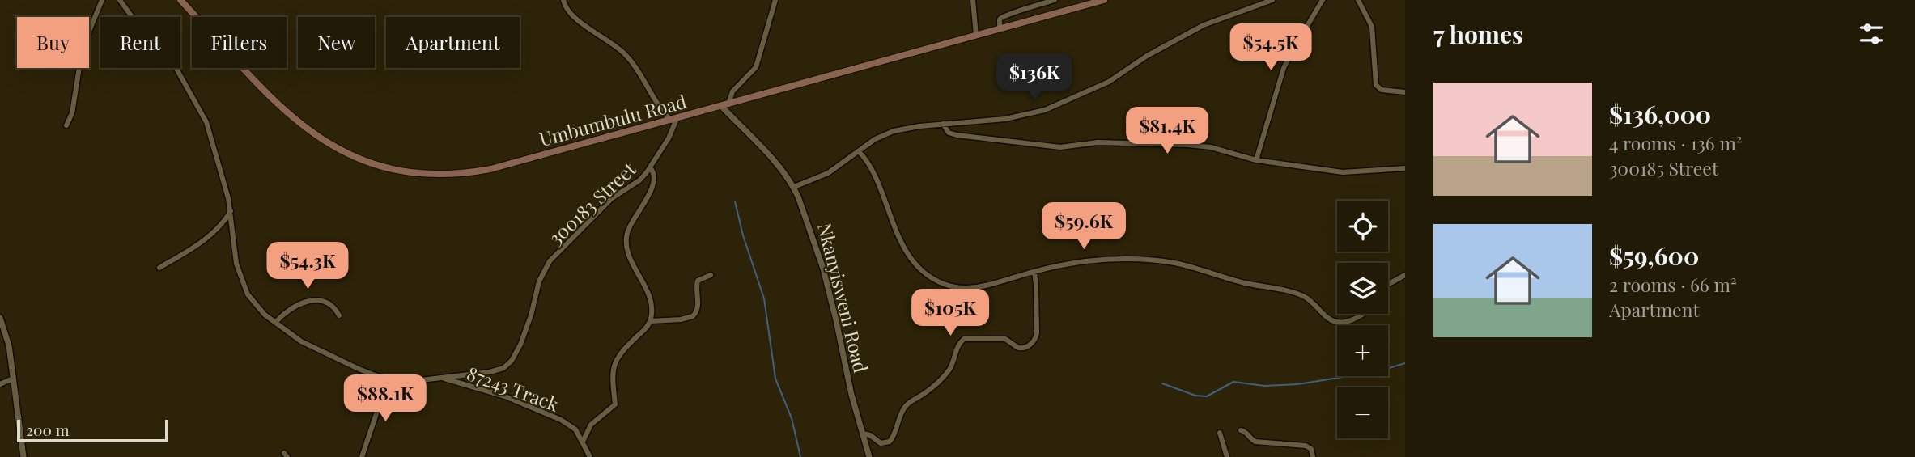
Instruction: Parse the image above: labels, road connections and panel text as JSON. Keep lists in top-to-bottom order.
{
  "streets": {
    "main road": ["Umbumbulu Road"],
    "street": ["300183 Street", "Nkanyisweni Road", "87243 Track"]
  },
  "crossings": [
    ["Umbumbulu Road", "300183 Street"],
    ["Umbumbulu Road", "Nkanyisweni Road"],
    ["300183 Street", "87243 Track"]
  ],
  "scale_bar": "200 m",
  "page": {
    "heading": "7 homes",
    "chip": [
      "Buy",
      "Rent",
      "Filters",
      "New",
      "Apartment"
    ],
    "price": [
      "$54.5K",
      "$136K",
      "$81.4K",
      "$59.6K",
      "$54.3K",
      "$105K",
      "$88.1K"
    ],
    "list": [
      {
        "name": "$136,000",
        "note": "4 rooms · 136 m² · 300185 Street"
      },
      {
        "name": "$59,600",
        "note": "2 rooms · 66 m² · Apartment"
      }
    ],
    "map_buttons": ["+", "−"],
    "scale": "200 m"
  }
}
